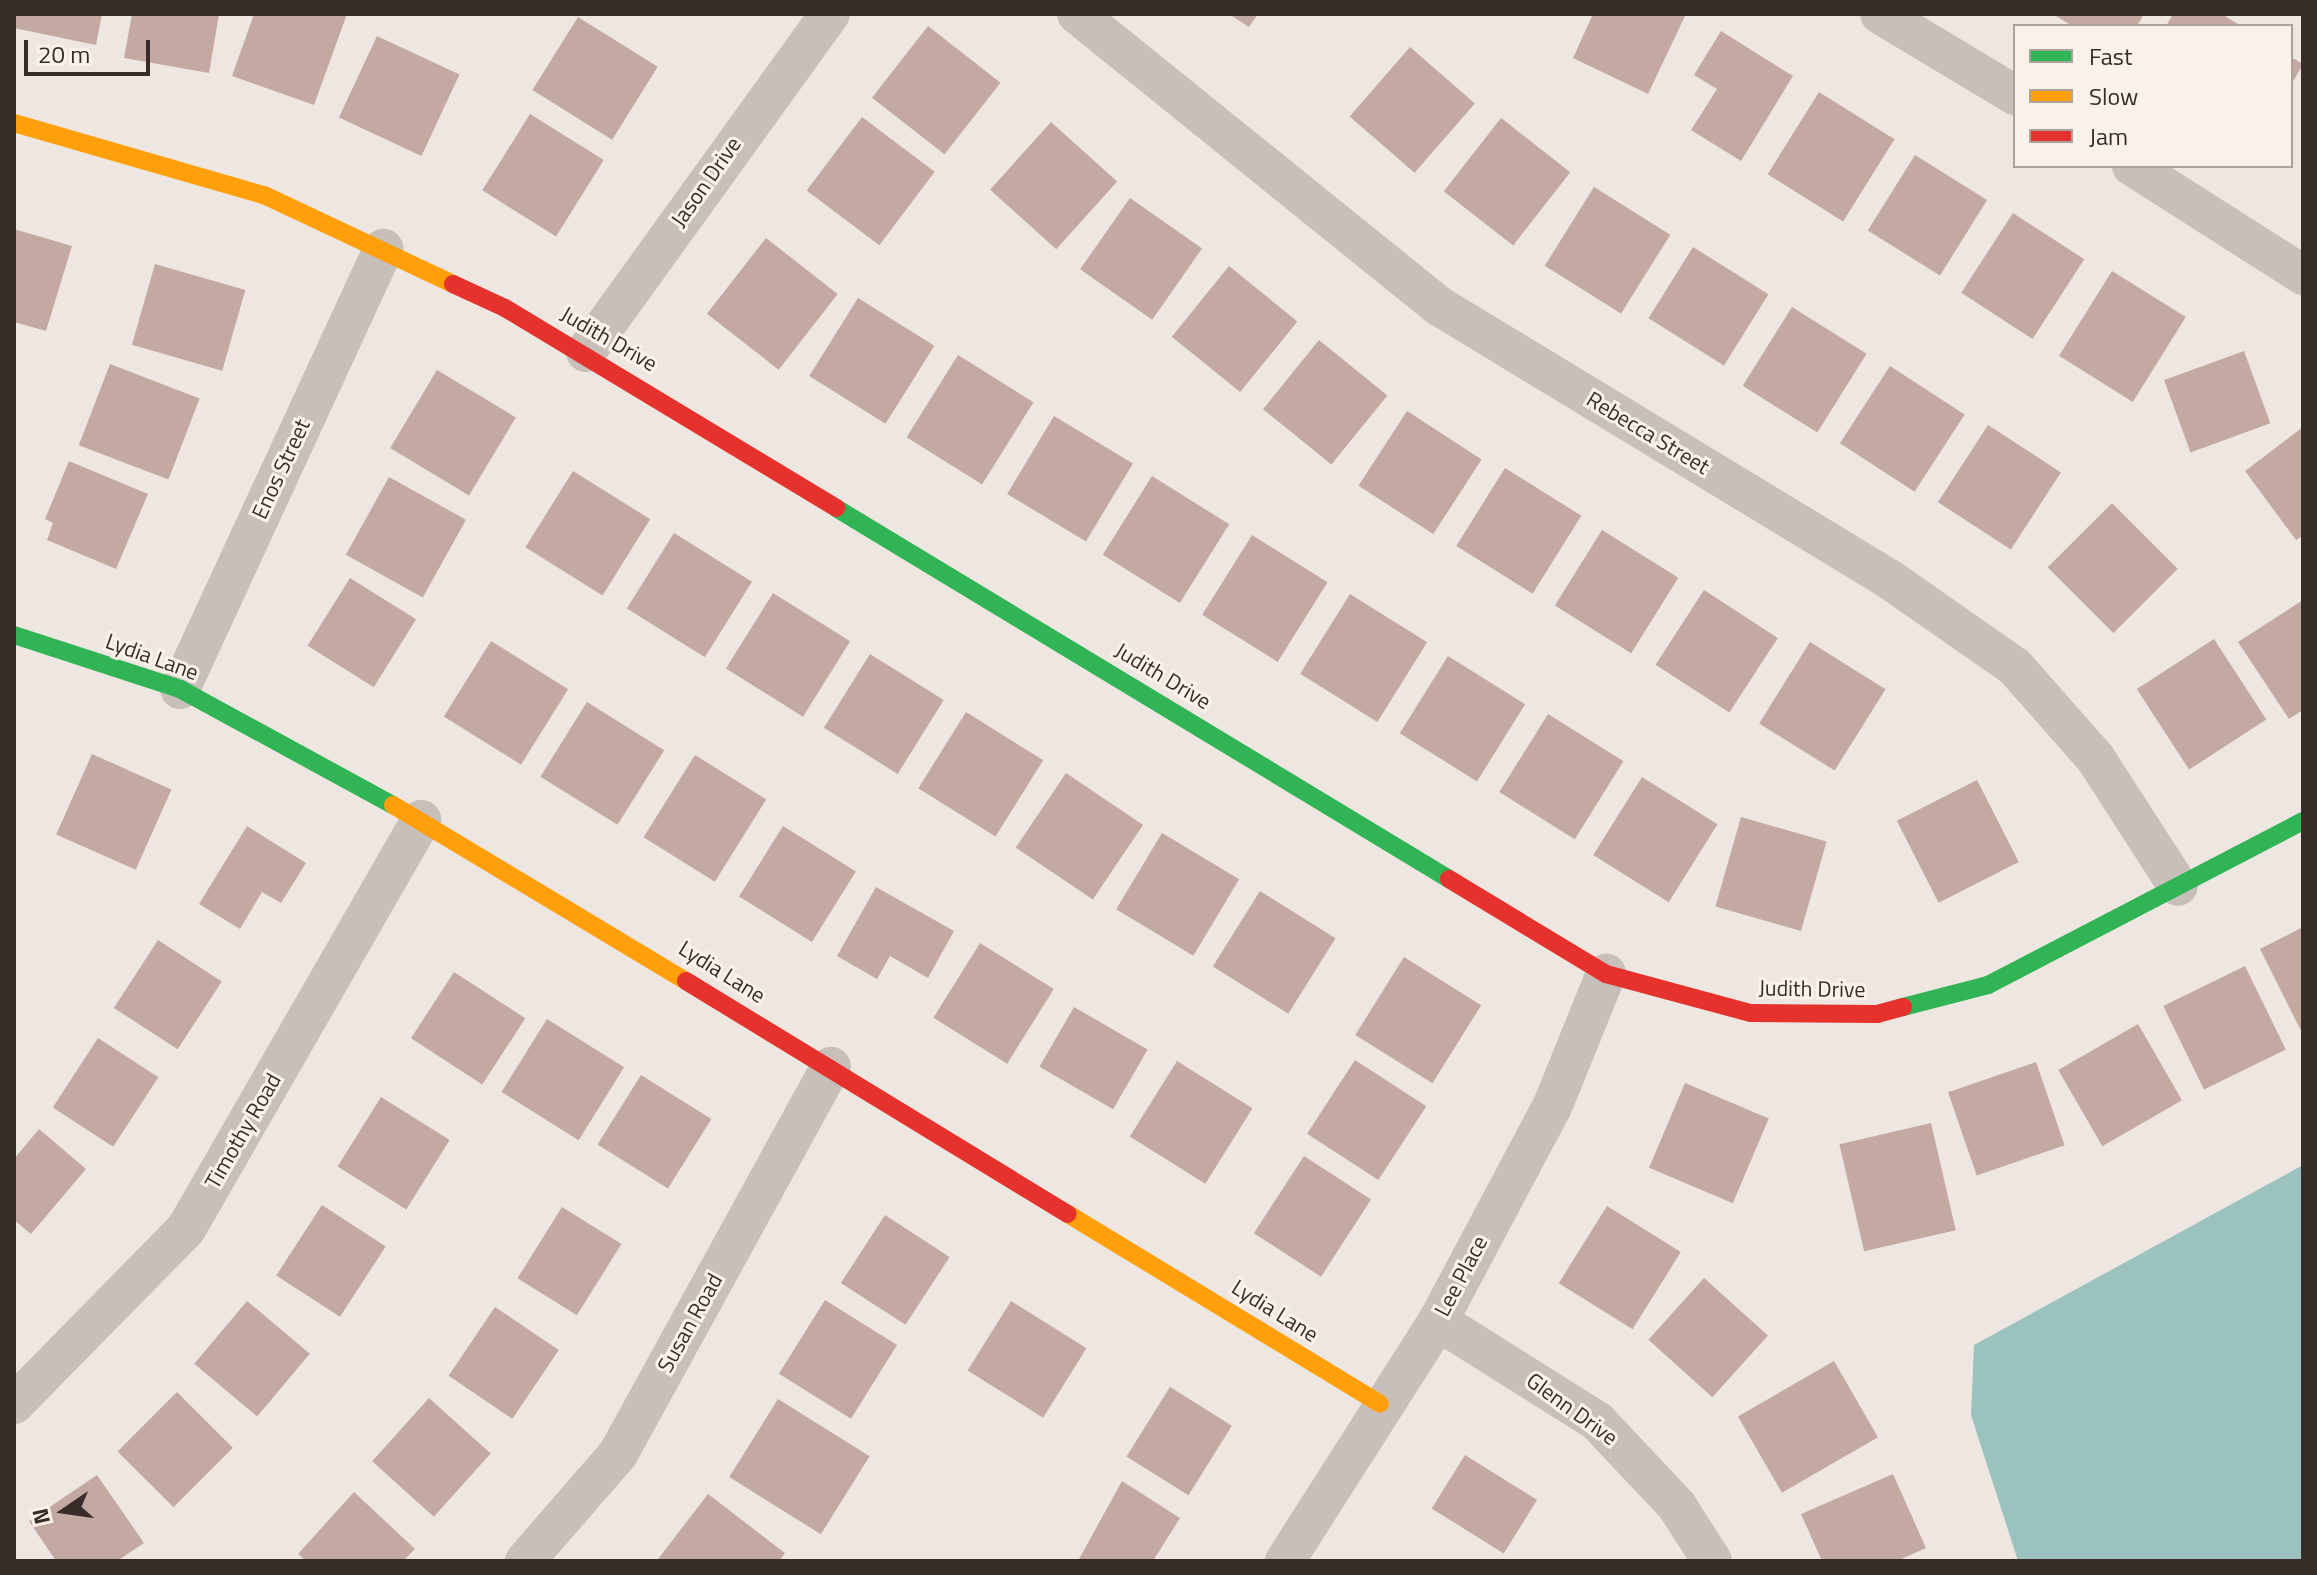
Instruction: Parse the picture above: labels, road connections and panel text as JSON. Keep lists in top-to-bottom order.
{
  "streets": {
    "street": [
      "Jason Drive",
      "Judith Drive",
      "Rebecca Street",
      "Enos Street",
      "Lydia Lane",
      "Timothy Road",
      "Lee Place",
      "Susan Road",
      "Glenn Drive"
    ]
  },
  "crossings": [
    ["Jason Drive", "Judith Drive"],
    ["Judith Drive", "Rebecca Street"],
    ["Judith Drive", "Enos Street"],
    ["Judith Drive", "Lee Place"],
    ["Enos Street", "Lydia Lane"],
    ["Lydia Lane", "Timothy Road"],
    ["Lydia Lane", "Lee Place"],
    ["Lydia Lane", "Susan Road"],
    ["Lee Place", "Glenn Drive"]
  ],
  "legend": ["Fast", "Slow", "Jam"],
  "scale_bar": "20 m",
  "north": "left"
}
